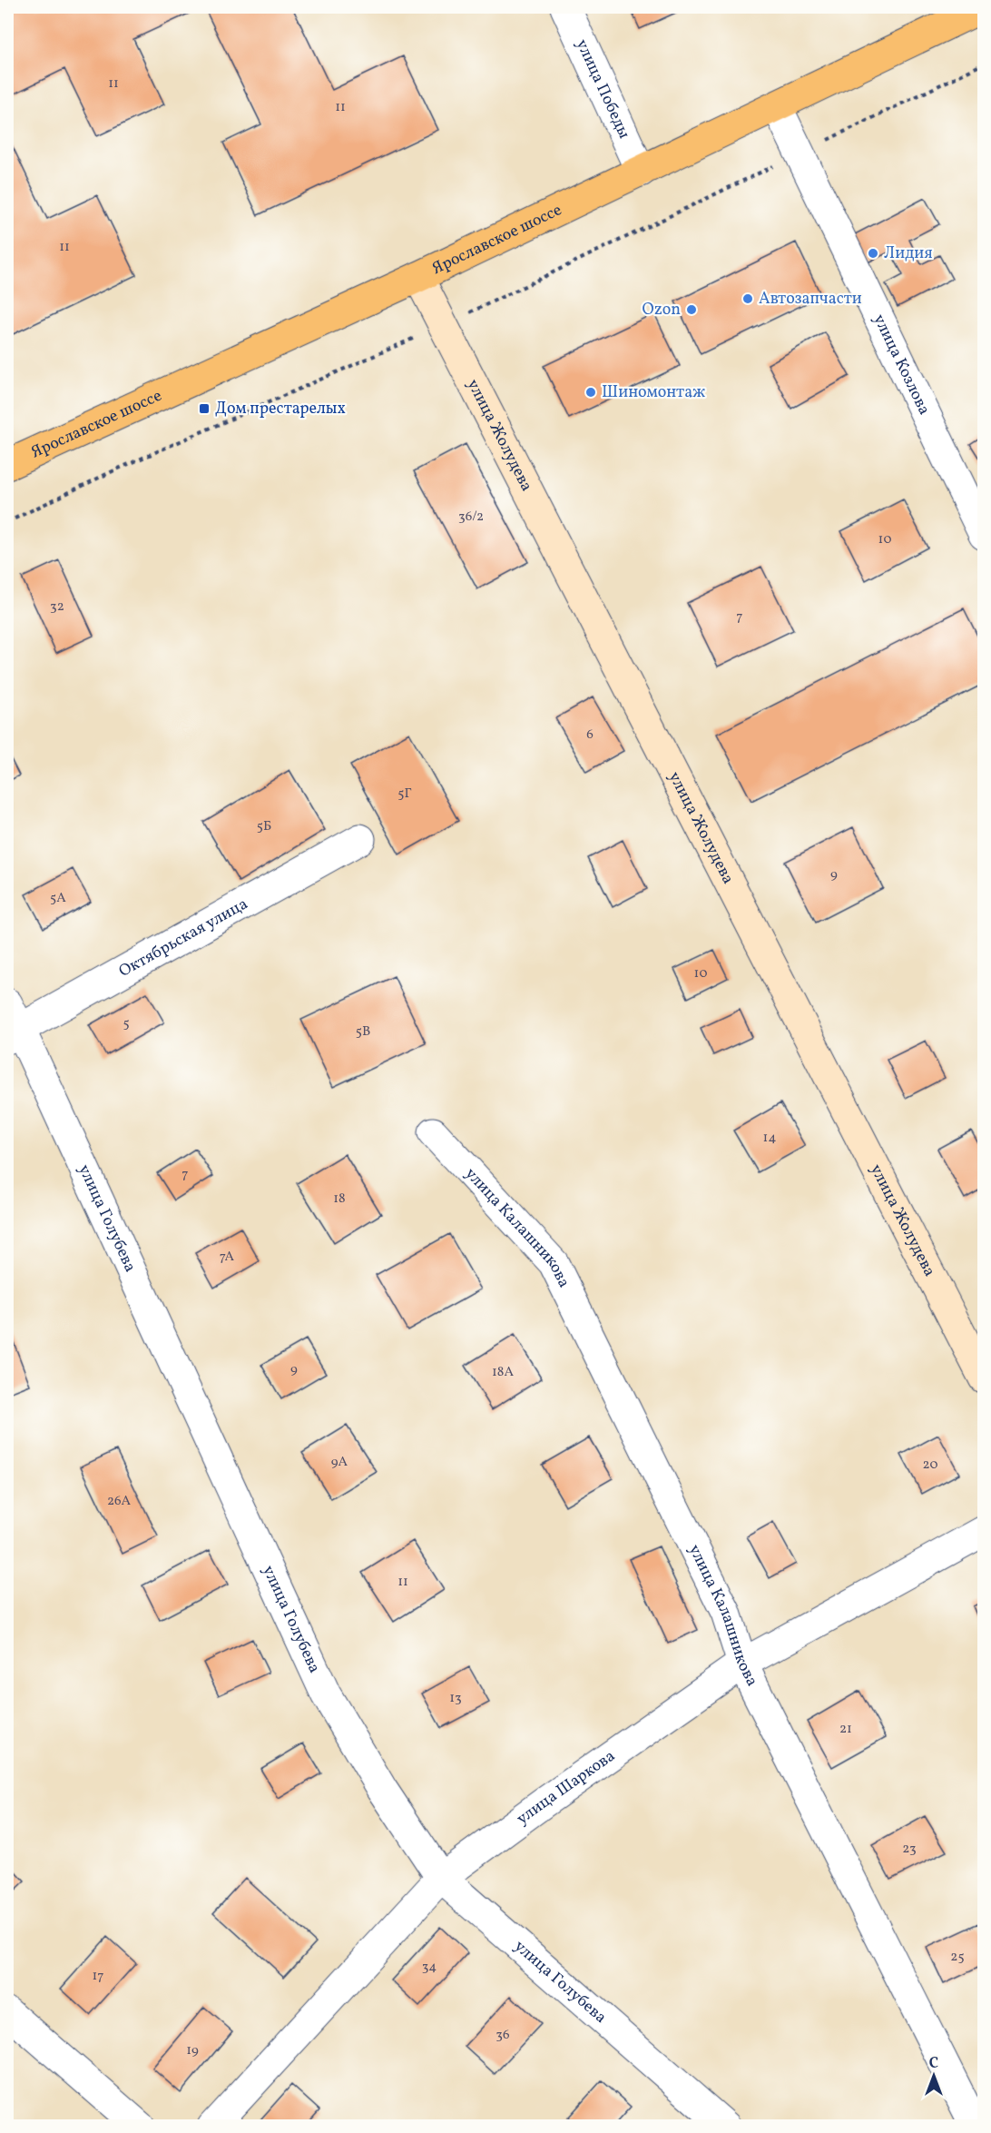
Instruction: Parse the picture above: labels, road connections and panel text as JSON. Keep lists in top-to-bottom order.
{
  "streets": {
    "main road": ["Ярославское шоссе", "улица Жолудева"],
    "street": [
      "улица Победы",
      "улица Козлова",
      "Октябрьская улица",
      "улица Голубева",
      "улица Калашникова",
      "улица Шаркова"
    ]
  },
  "crossings": [
    ["улица Победы", "Ярославское шоссе"],
    ["Ярославское шоссе", "улица Козлова"],
    ["Ярославское шоссе", "улица Жолудева"],
    ["Октябрьская улица", "улица Голубева"],
    ["улица Голубева", "улица Шаркова"],
    ["улица Калашникова", "улица Шаркова"]
  ],
  "places": {
    "other": [
      "Лидия",
      "Автозапчасти",
      "Ozon",
      "Шиномонтаж"
    ],
    "transit": ["Дом престарелых"]
  },
  "house_numbers": [
    "11",
    "11",
    "11",
    "36/2",
    "10",
    "32",
    "7",
    "6",
    "5Г",
    "5Б",
    "9",
    "5А",
    "10",
    "5",
    "5В",
    "14",
    "7",
    "18",
    "7А",
    "9",
    "18А",
    "9А",
    "20",
    "26А",
    "11",
    "13",
    "21",
    "23",
    "25",
    "34",
    "17",
    "36",
    "19"
  ],
  "north": "top"
}
